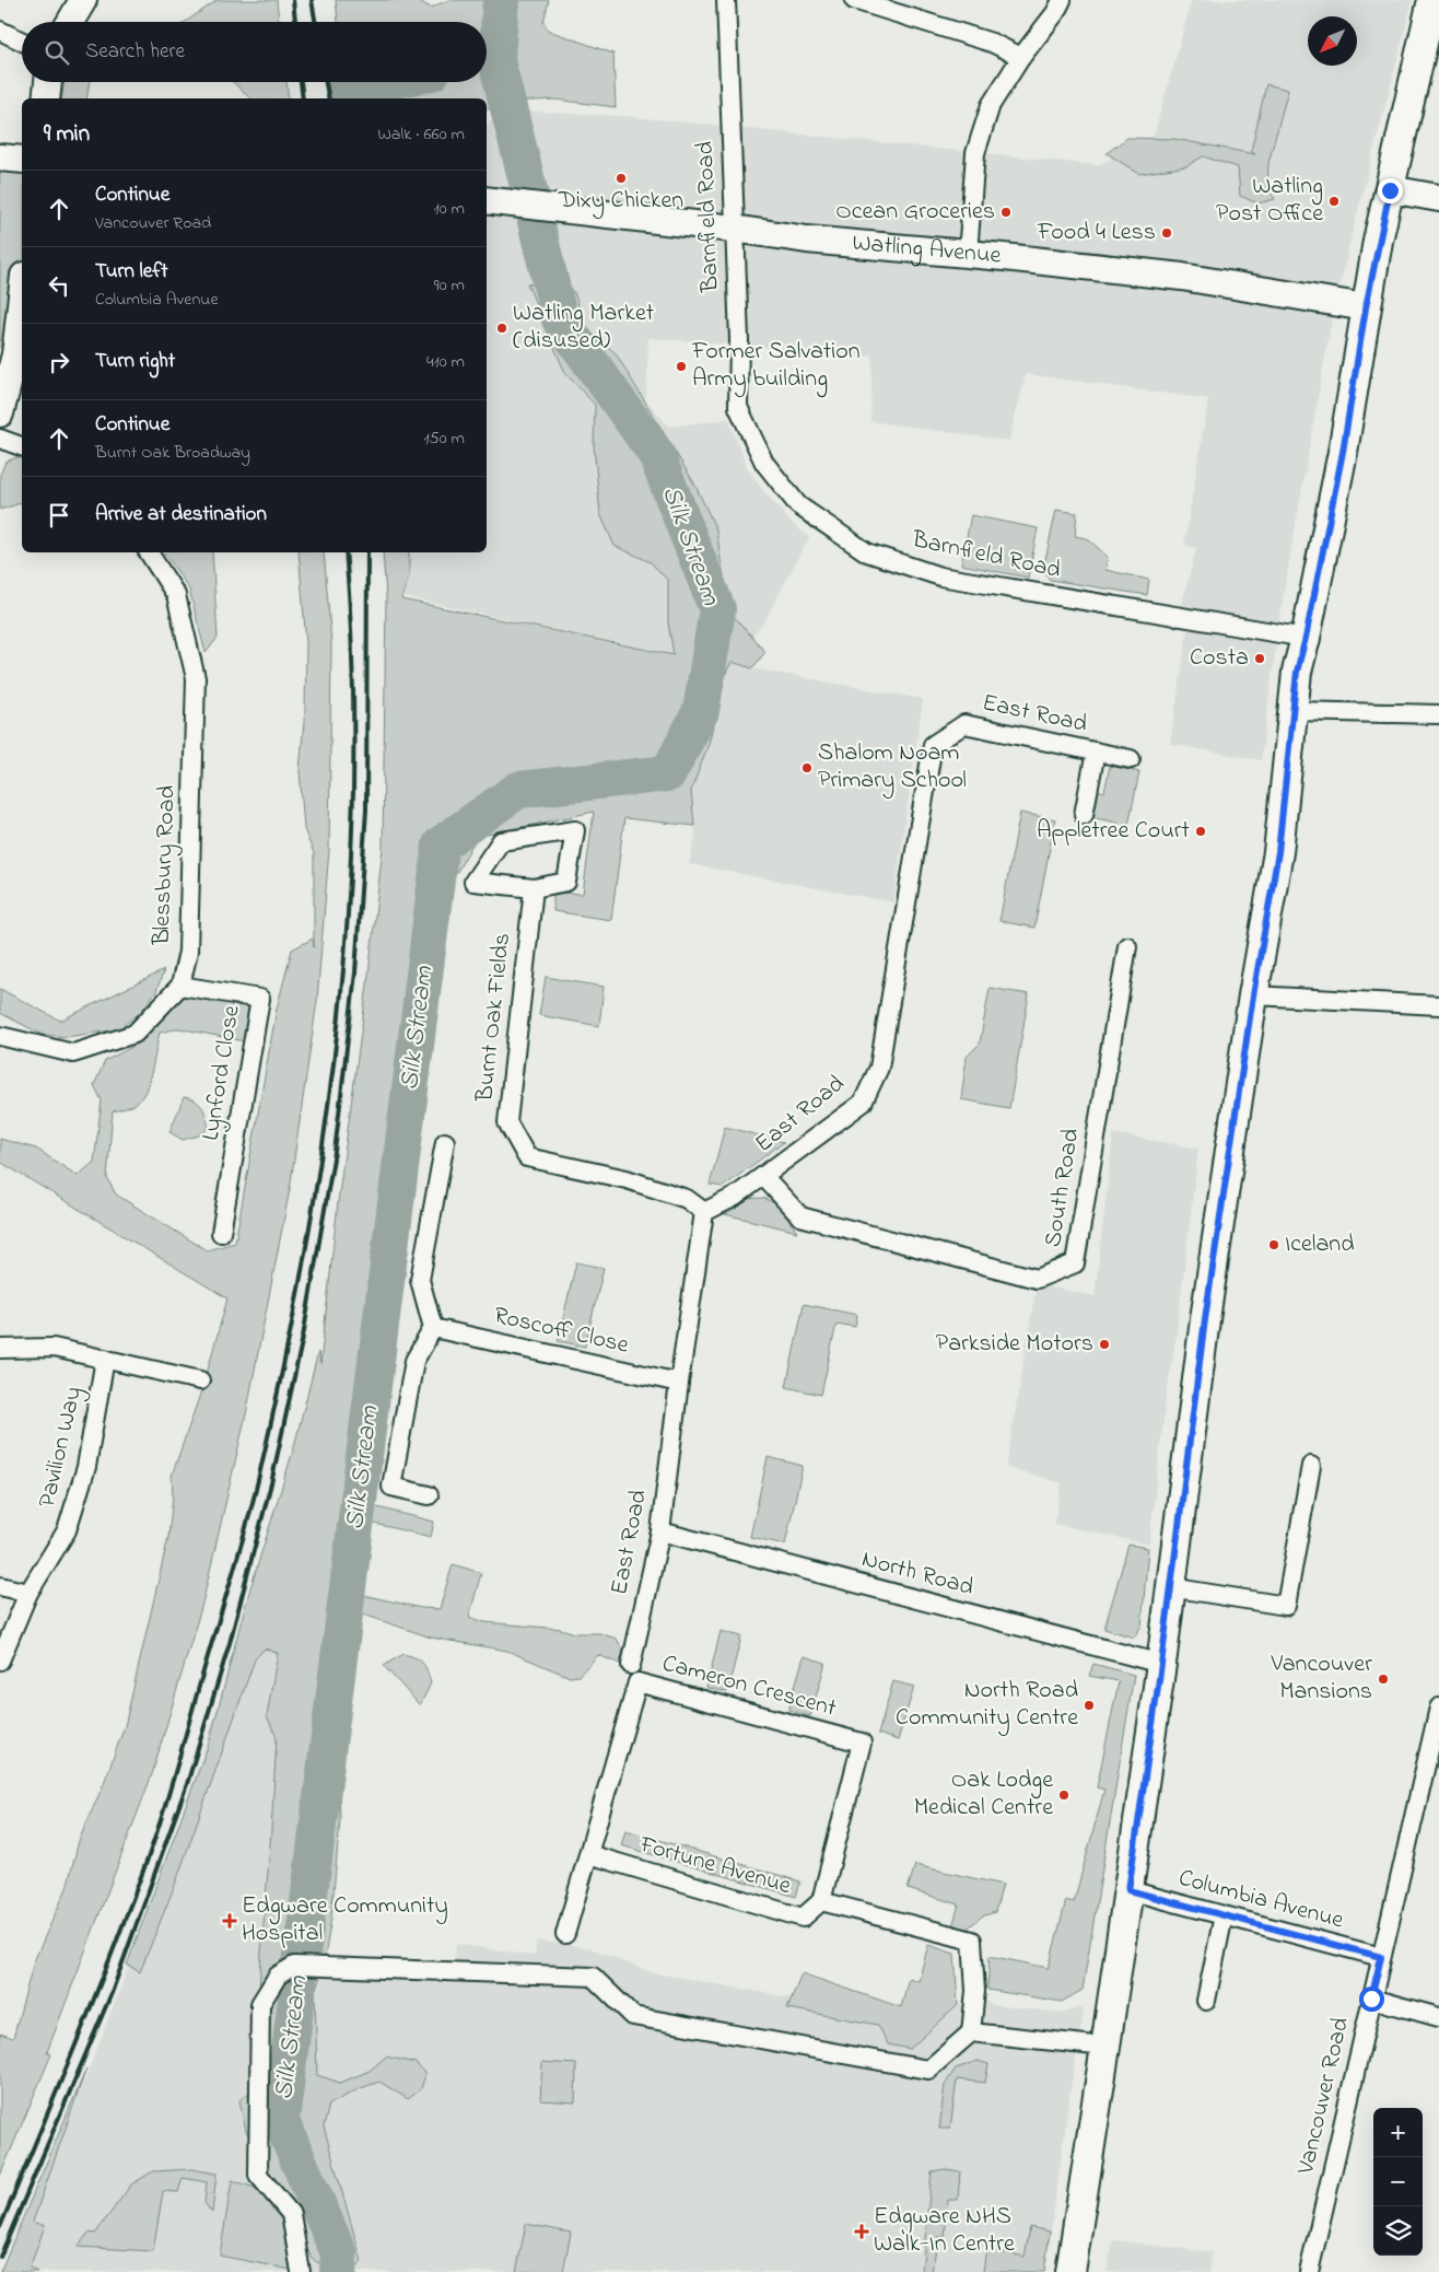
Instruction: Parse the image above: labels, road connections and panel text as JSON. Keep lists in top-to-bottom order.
{
  "streets": {
    "street": [
      "Barnfield Road",
      "Watling Avenue",
      "East Road",
      "Blessbury Road",
      "Burnt Oak Fields",
      "Lynford Close",
      "South Road",
      "Roscoff Close",
      "Pavilion Way",
      "North Road",
      "Cameron Crescent",
      "Fortune Avenue",
      "Columbia Avenue",
      "Vancouver Road"
    ]
  },
  "crossings": [
    ["Barnfield Road", "Watling Avenue"],
    ["East Road", "Burnt Oak Fields"],
    ["East Road", "South Road"],
    ["East Road", "Roscoff Close"],
    ["East Road", "North Road"],
    ["Blessbury Road", "Lynford Close"],
    ["Cameron Crescent", "Fortune Avenue"],
    ["Columbia Avenue", "Vancouver Road"]
  ],
  "water": ["Silk Stream"],
  "places": {
    "other": [
      "Dixy Chicken",
      "Watling Post Office",
      "Ocean Groceries",
      "Food 4 Less",
      "Watling Market (disused)",
      "Former Salvation Army building",
      "Costa",
      "Shalom Noam Primary School",
      "Appletree Court",
      "Iceland",
      "Parkside Motors",
      "Vancouver Mansions",
      "North Road Community Centre",
      "Oak Lodge Medical Centre"
    ],
    "health": ["Edgware Community Hospital", "Edgware NHS Walk-In Centre"]
  },
  "north": "bottom left",
  "page": {
    "search": "Search here",
    "heading": ["9 min", "Walk · 660 m"],
    "list": [
      ["Continue", "Vancouver Road", "10 m"],
      ["Turn left", "Columbia Avenue", "90 m"],
      ["Turn right", "410 m"],
      ["Continue", "Burnt Oak Broadway", "150 m"],
      "Arrive at destination"
    ],
    "map_buttons": ["+", "−"]
  }
}
